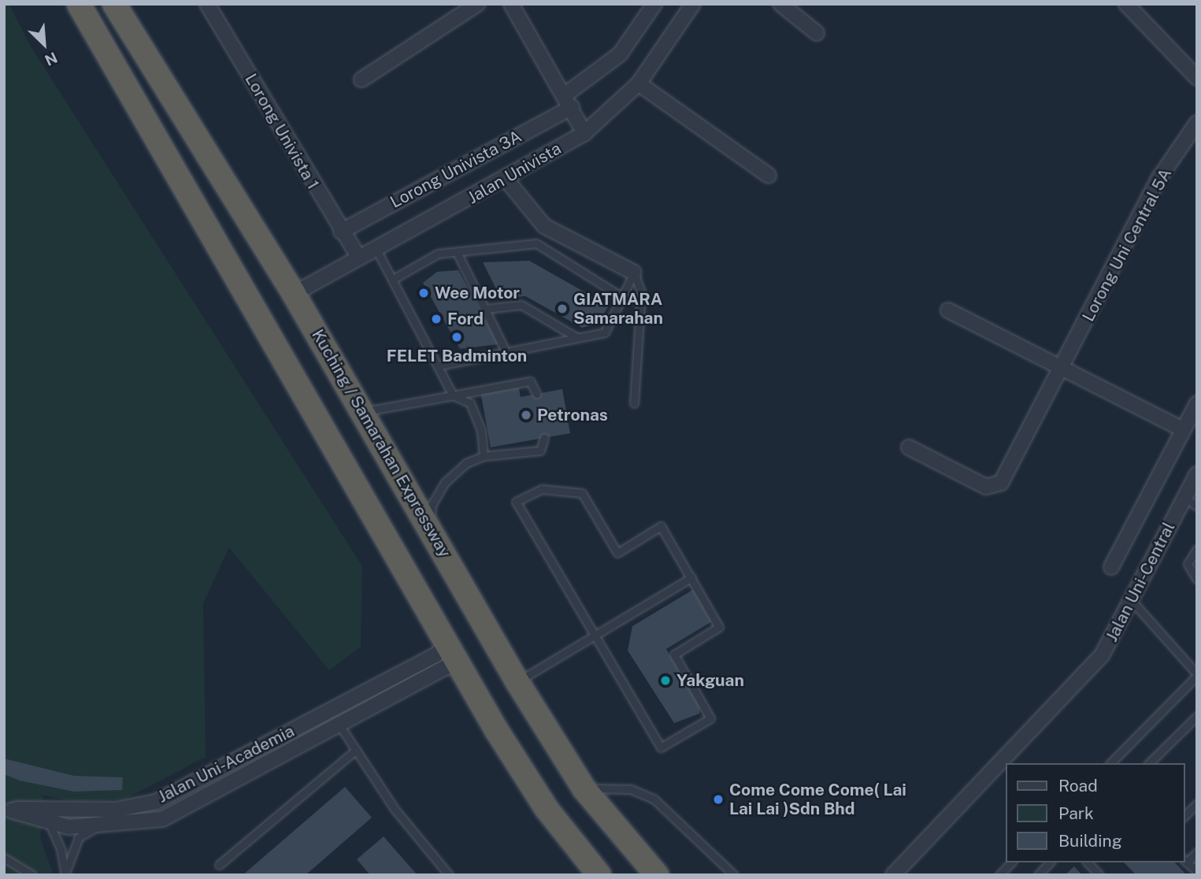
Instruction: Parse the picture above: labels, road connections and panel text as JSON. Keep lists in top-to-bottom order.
{
  "streets": {
    "highway": ["Kuching / Samarahan Expressway"],
    "street": [
      "Lorong Univista 1",
      "Lorong Univista 3A",
      "Jalan Univista",
      "Lorong Uni Central 5A",
      "Jalan Uni-Central",
      "Jalan Uni-Academia"
    ]
  },
  "crossings": [
    ["Lorong Univista 1", "Lorong Univista 3A"],
    ["Lorong Univista 1", "Jalan Univista"],
    ["Jalan Univista", "Kuching / Samarahan Expressway"]
  ],
  "places": [
    "Wee Motor",
    "GIATMARA Samarahan",
    "Ford",
    "FELET Badminton",
    "Petronas",
    "Yakguan",
    "Come Come Come( Lai Lai Lai )Sdn Bhd"
  ],
  "legend": ["Road", "Park", "Building"],
  "north": "bottom right"
}
